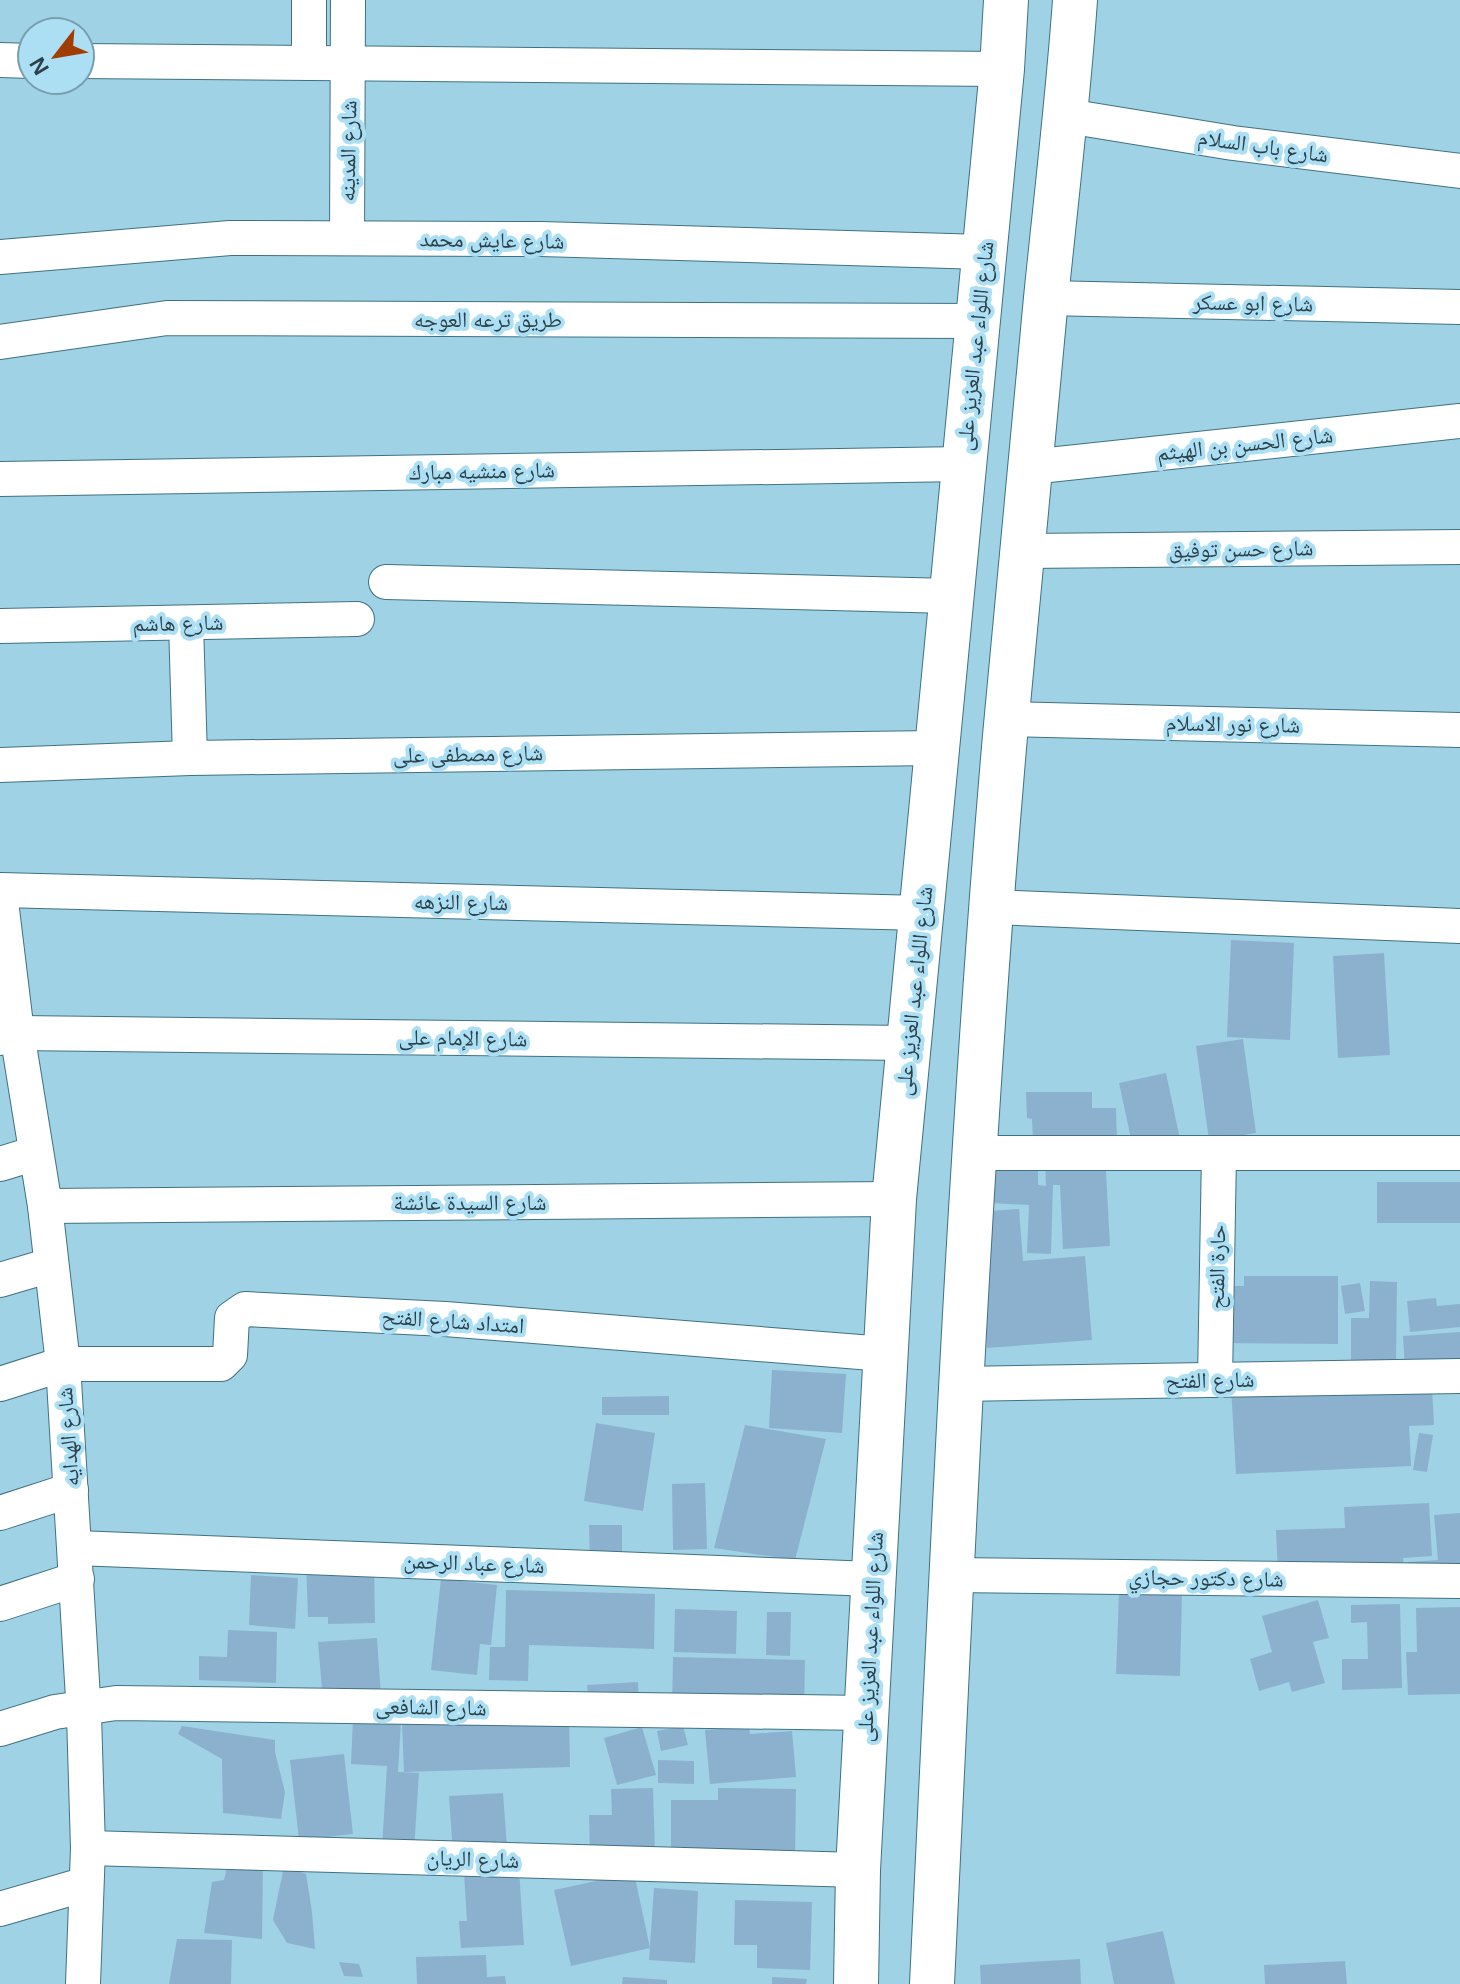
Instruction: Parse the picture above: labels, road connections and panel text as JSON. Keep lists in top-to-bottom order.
{
  "streets": {
    "main road": ["شارع اللواء عبد العزيز على"],
    "street": [
      "شارع باب السلام",
      "شارع المدينه",
      "شارع عايش محمد",
      "شارع ابو عسكر",
      "طريق ترعه العوجه",
      "شارع الحسن بن الهيثم",
      "شارع منشيه مبارك",
      "شارع حسن توفيق",
      "شارع هاشم",
      "شارع نور الاسلام",
      "شارع مصطفى على",
      "شارع النزهه",
      "شارع الإمام على",
      "شارع السيدة عائشة",
      "حارة الفتح",
      "امتداد شارع الفتح",
      "شارع الفتح",
      "شارع الهدايه",
      "شارع عباد الرحمن",
      "شارع دكتور حجازي",
      "شارع الشافعى",
      "شارع الريان"
    ]
  },
  "crossings": [
    ["شارع المدينه", "شارع عايش محمد"],
    ["شارع عايش محمد", "شارع اللواء عبد العزيز على"],
    ["طريق ترعه العوجه", "شارع اللواء عبد العزيز على"],
    ["شارع اللواء عبد العزيز على", "شارع منشيه مبارك"],
    ["شارع اللواء عبد العزيز على", "شارع مصطفى على"],
    ["شارع اللواء عبد العزيز على", "شارع النزهه"],
    ["شارع اللواء عبد العزيز على", "شارع الإمام على"],
    ["شارع اللواء عبد العزيز على", "شارع السيدة عائشة"],
    ["شارع اللواء عبد العزيز على", "امتداد شارع الفتح"],
    ["شارع اللواء عبد العزيز على", "شارع عباد الرحمن"],
    ["شارع اللواء عبد العزيز على", "شارع الشافعى"],
    ["شارع اللواء عبد العزيز على", "شارع الريان"],
    ["شارع النزهه", "شارع الهدايه"],
    ["شارع الإمام على", "شارع الهدايه"],
    ["شارع السيدة عائشة", "شارع الهدايه"],
    ["حارة الفتح", "شارع الفتح"],
    ["امتداد شارع الفتح", "شارع الهدايه"],
    ["شارع الهدايه", "شارع عباد الرحمن"],
    ["شارع الهدايه", "شارع الشافعى"],
    ["شارع الهدايه", "شارع الريان"]
  ],
  "north": "bottom left"
}
